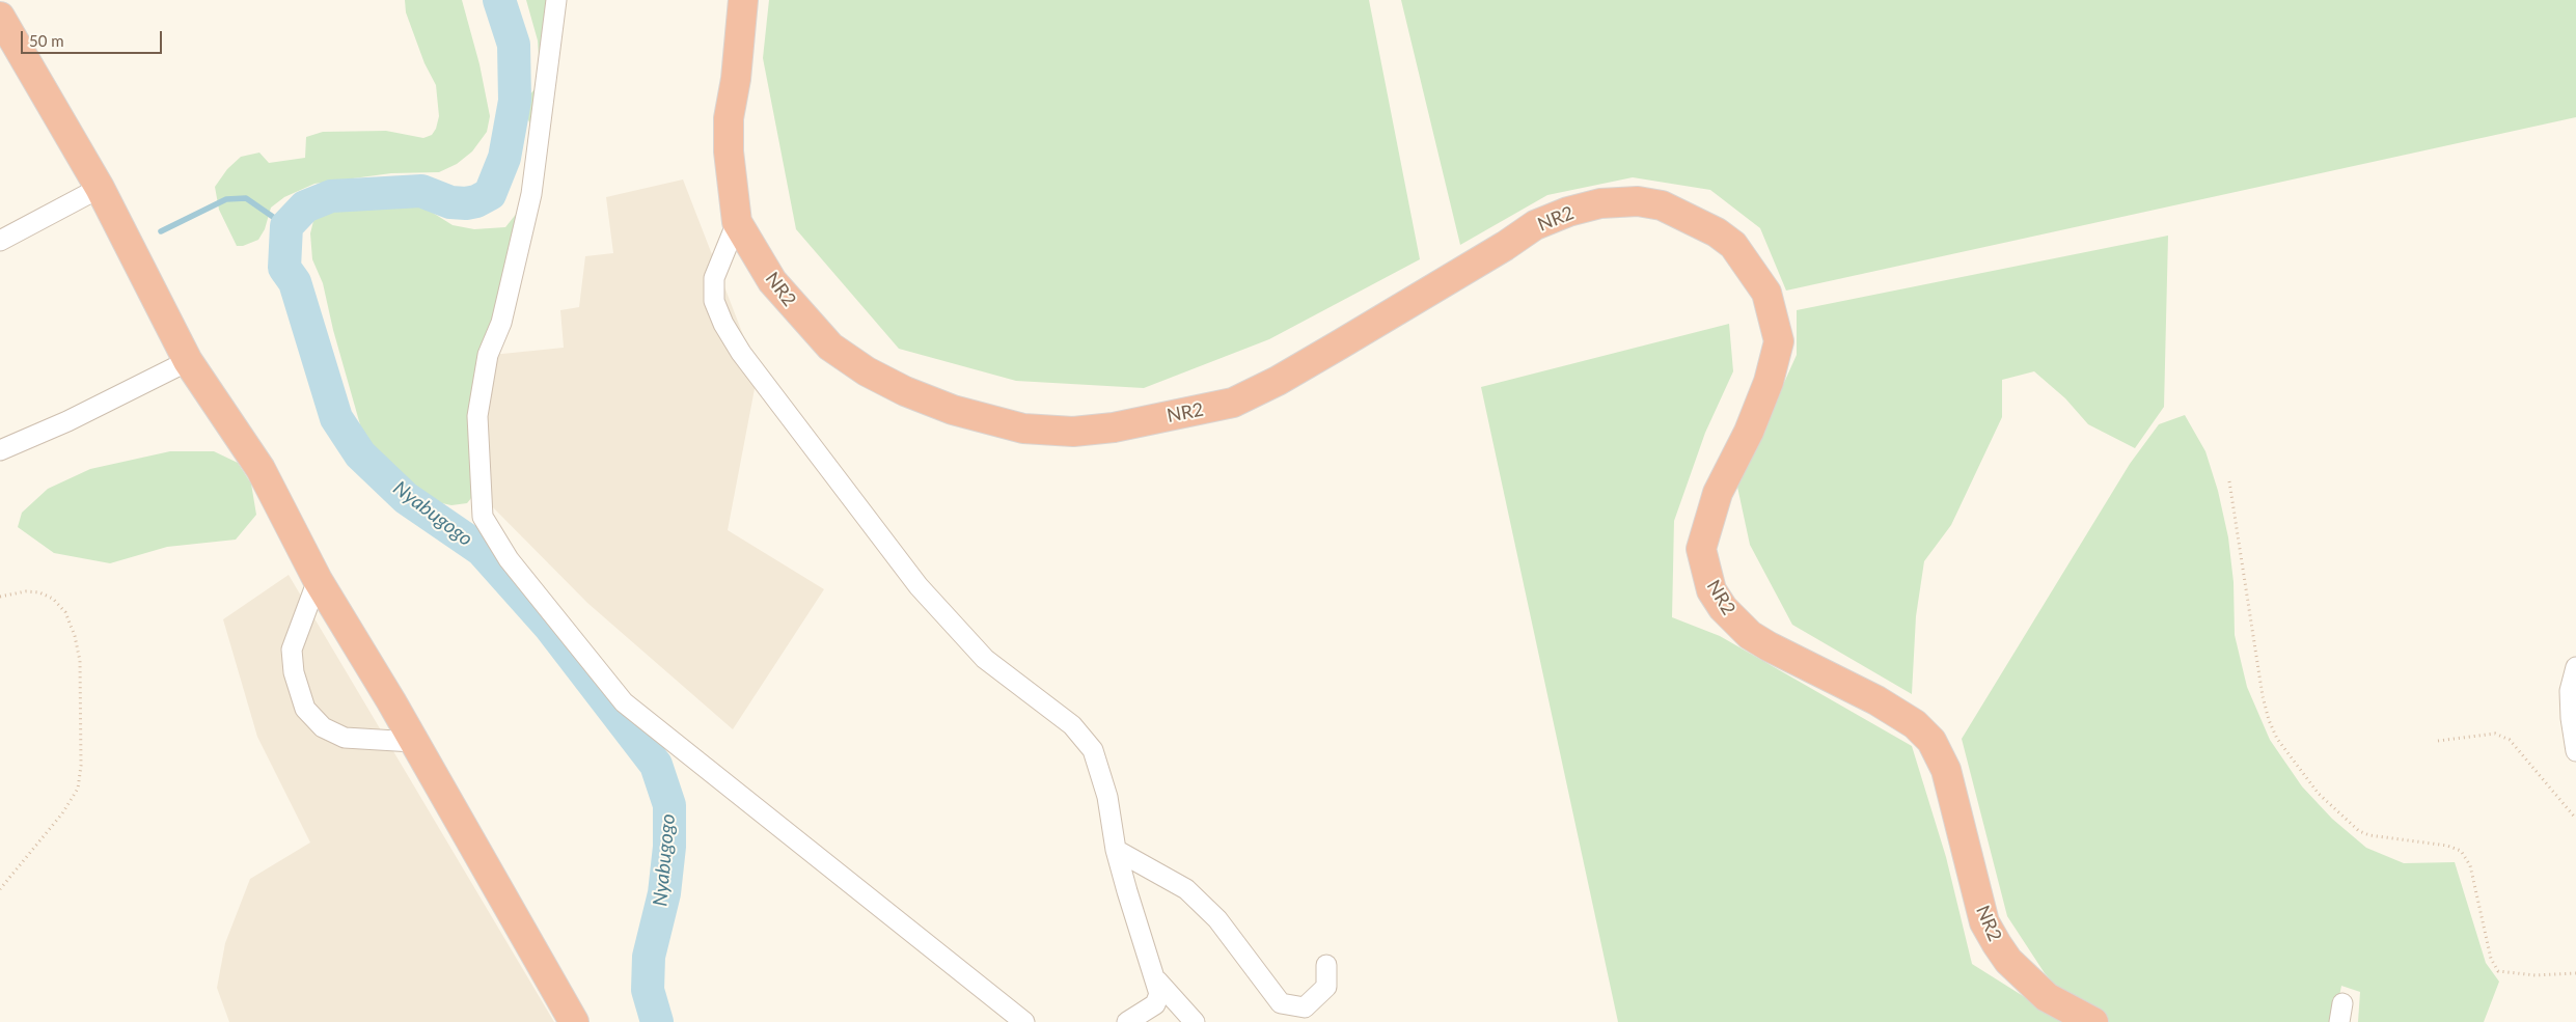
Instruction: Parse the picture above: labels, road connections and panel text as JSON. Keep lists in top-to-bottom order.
{
  "streets": {
    "highway": ["NR2"]
  },
  "water": ["Nyabugogo"],
  "scale_bar": "50 m"
}
